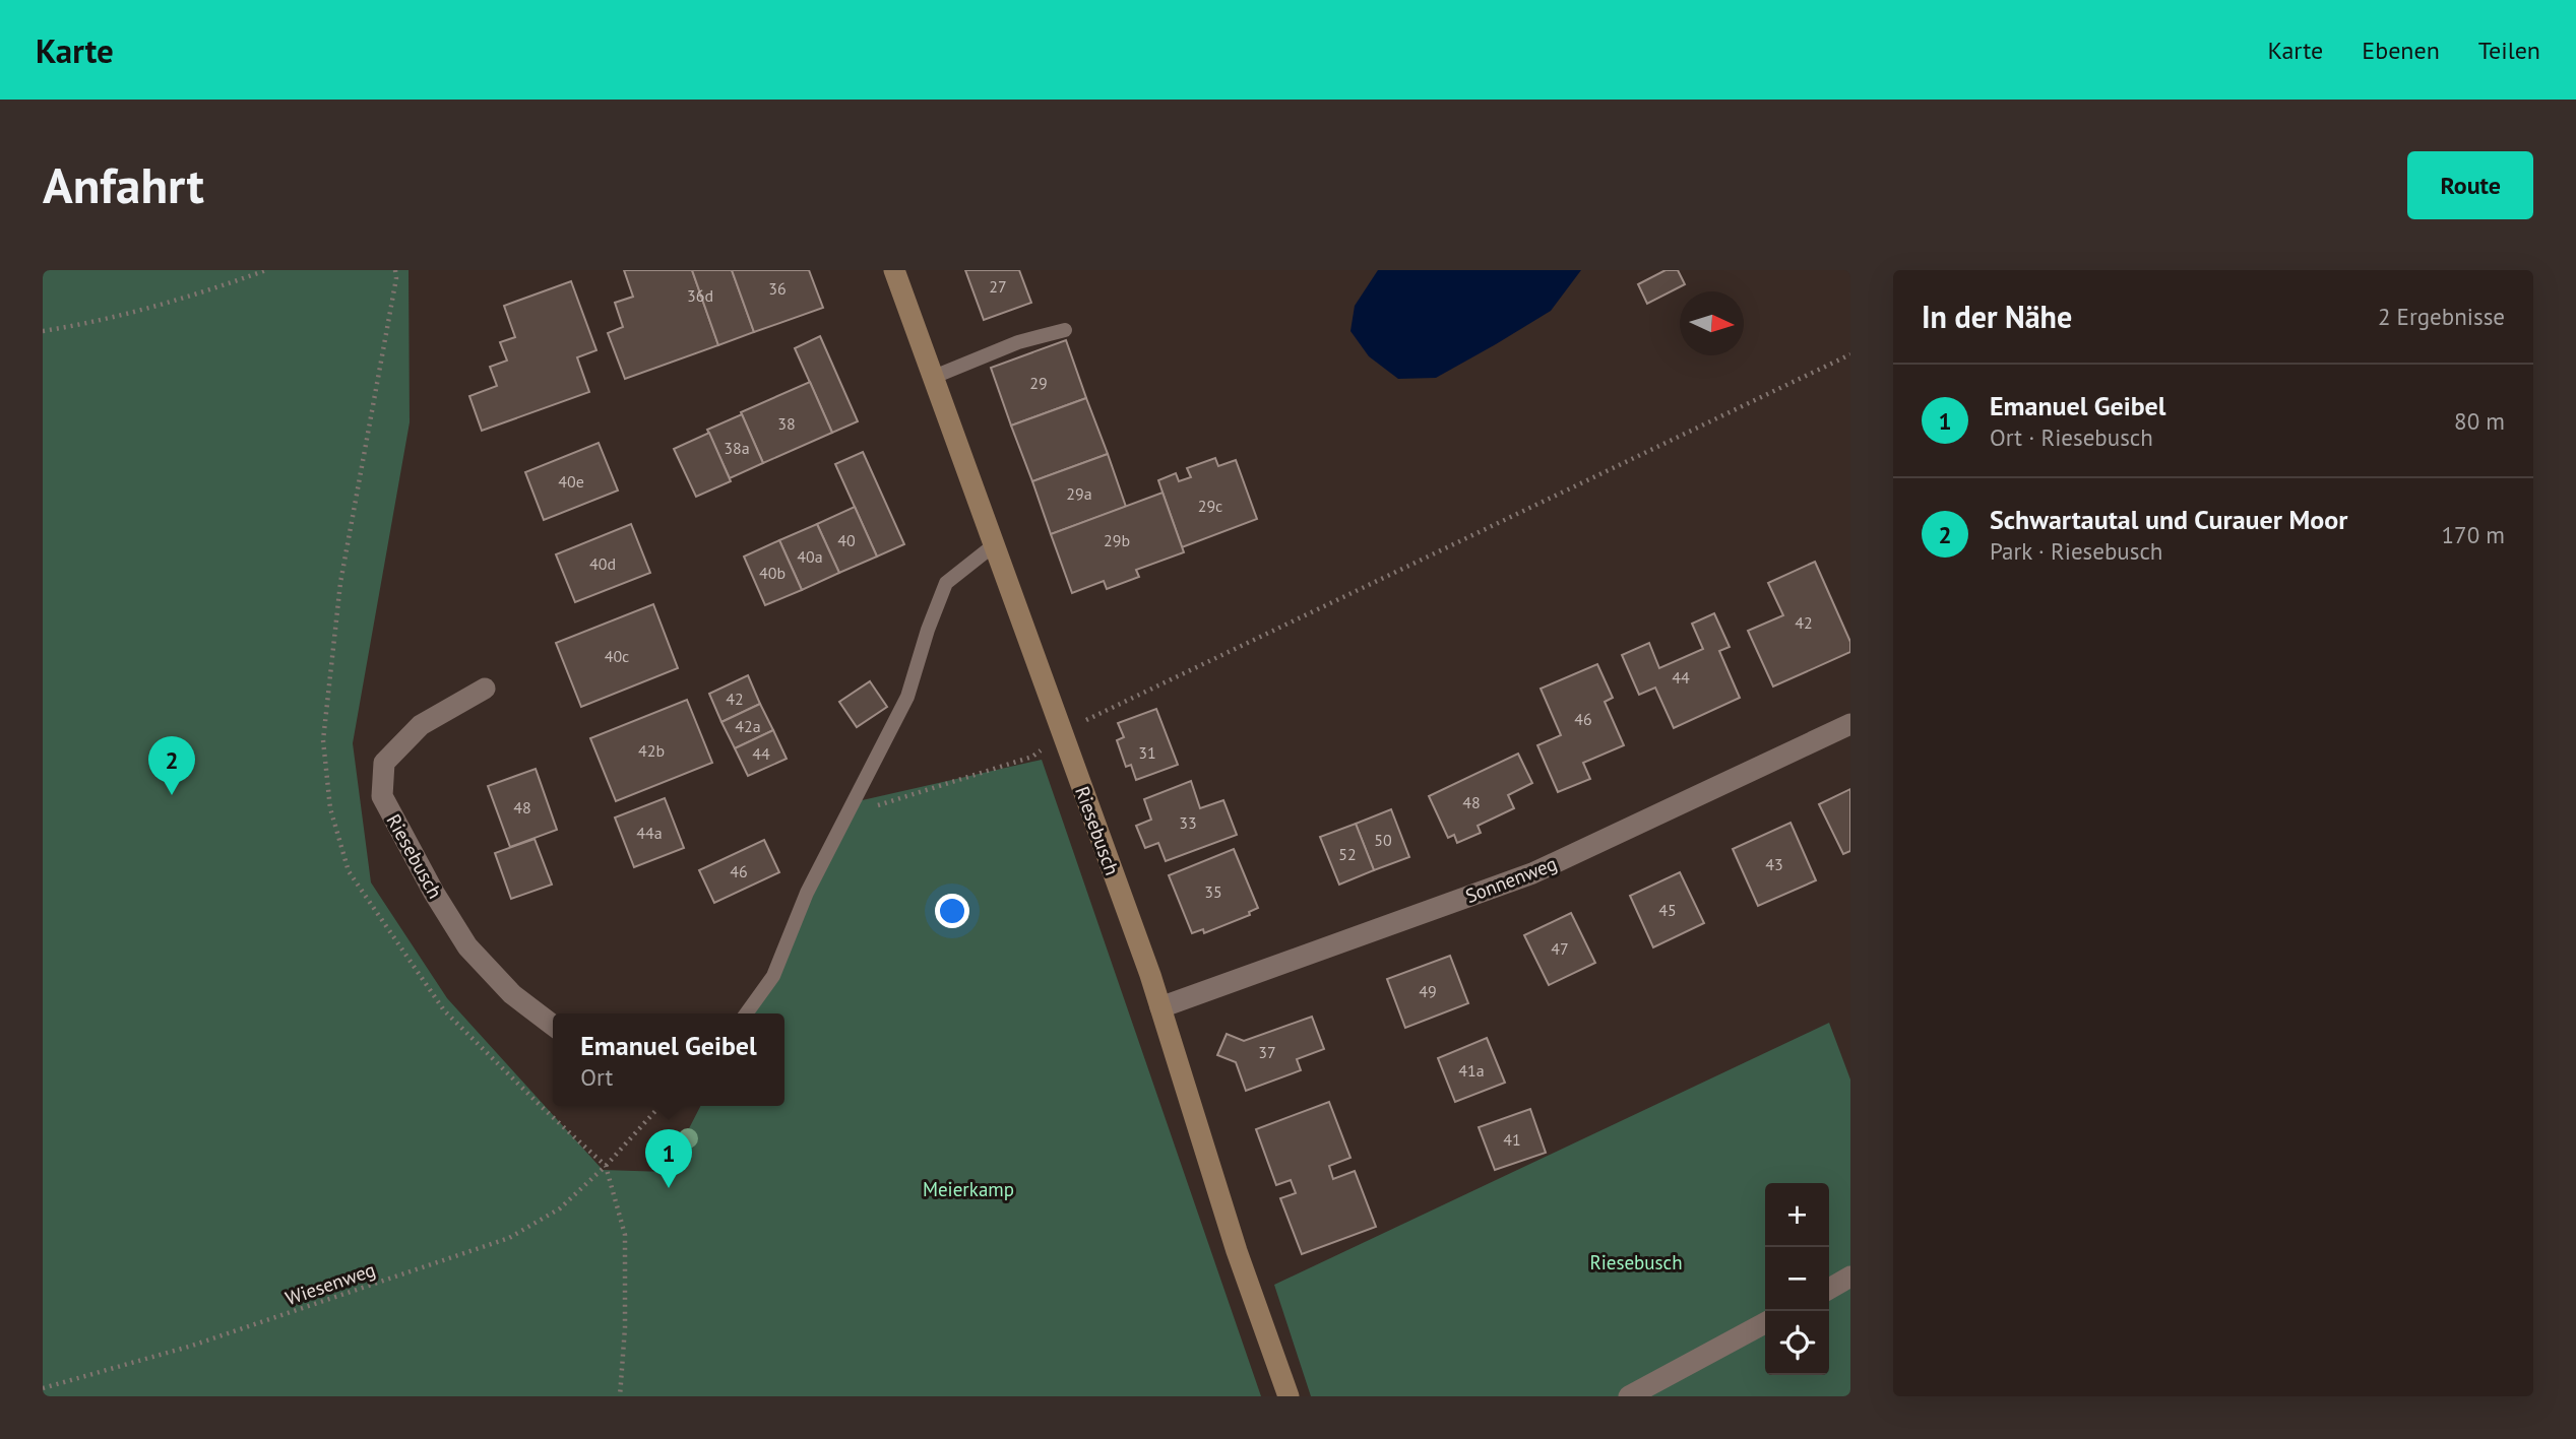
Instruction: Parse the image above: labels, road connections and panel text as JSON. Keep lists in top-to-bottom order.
{
  "streets": {
    "main road": ["Riesebusch"],
    "street": ["Sonnenweg"],
    "path": ["Wiesenweg"]
  },
  "crossings": [
    ["Riesebusch", "Sonnenweg"]
  ],
  "parks": ["Meierkamp", "Riesebusch"],
  "house_numbers": [
    "27",
    "36",
    "36d",
    "29",
    "38",
    "38a",
    "40e",
    "29a",
    "29c",
    "40",
    "29b",
    "40a",
    "40d",
    "40b",
    "42",
    "40c",
    "44",
    "42",
    "46",
    "42a",
    "42b",
    "31",
    "44",
    "48",
    "48",
    "33",
    "44a",
    "50",
    "52",
    "43",
    "46",
    "35",
    "45",
    "47",
    "49",
    "37",
    "41a",
    "41"
  ],
  "north": "right",
  "page": {
    "header": "Karte",
    "nav": ["Karte", "Ebenen", "Teilen"],
    "buttons": "Route",
    "title": "Anfahrt",
    "heading": ["In der Nähe", "2 Ergebnisse"],
    "list": [
      {
        "mark": "1",
        "name": "Emanuel Geibel",
        "note": "Ort · Riesebusch",
        "value": "80 m"
      },
      {
        "mark": "2",
        "name": "Schwartautal und Curauer Moor",
        "note": "Park · Riesebusch",
        "value": "170 m"
      }
    ],
    "pins": ["2", "1"],
    "popup": ["Emanuel Geibel", "Ort"],
    "map_buttons": ["+", "−"]
  }
}
